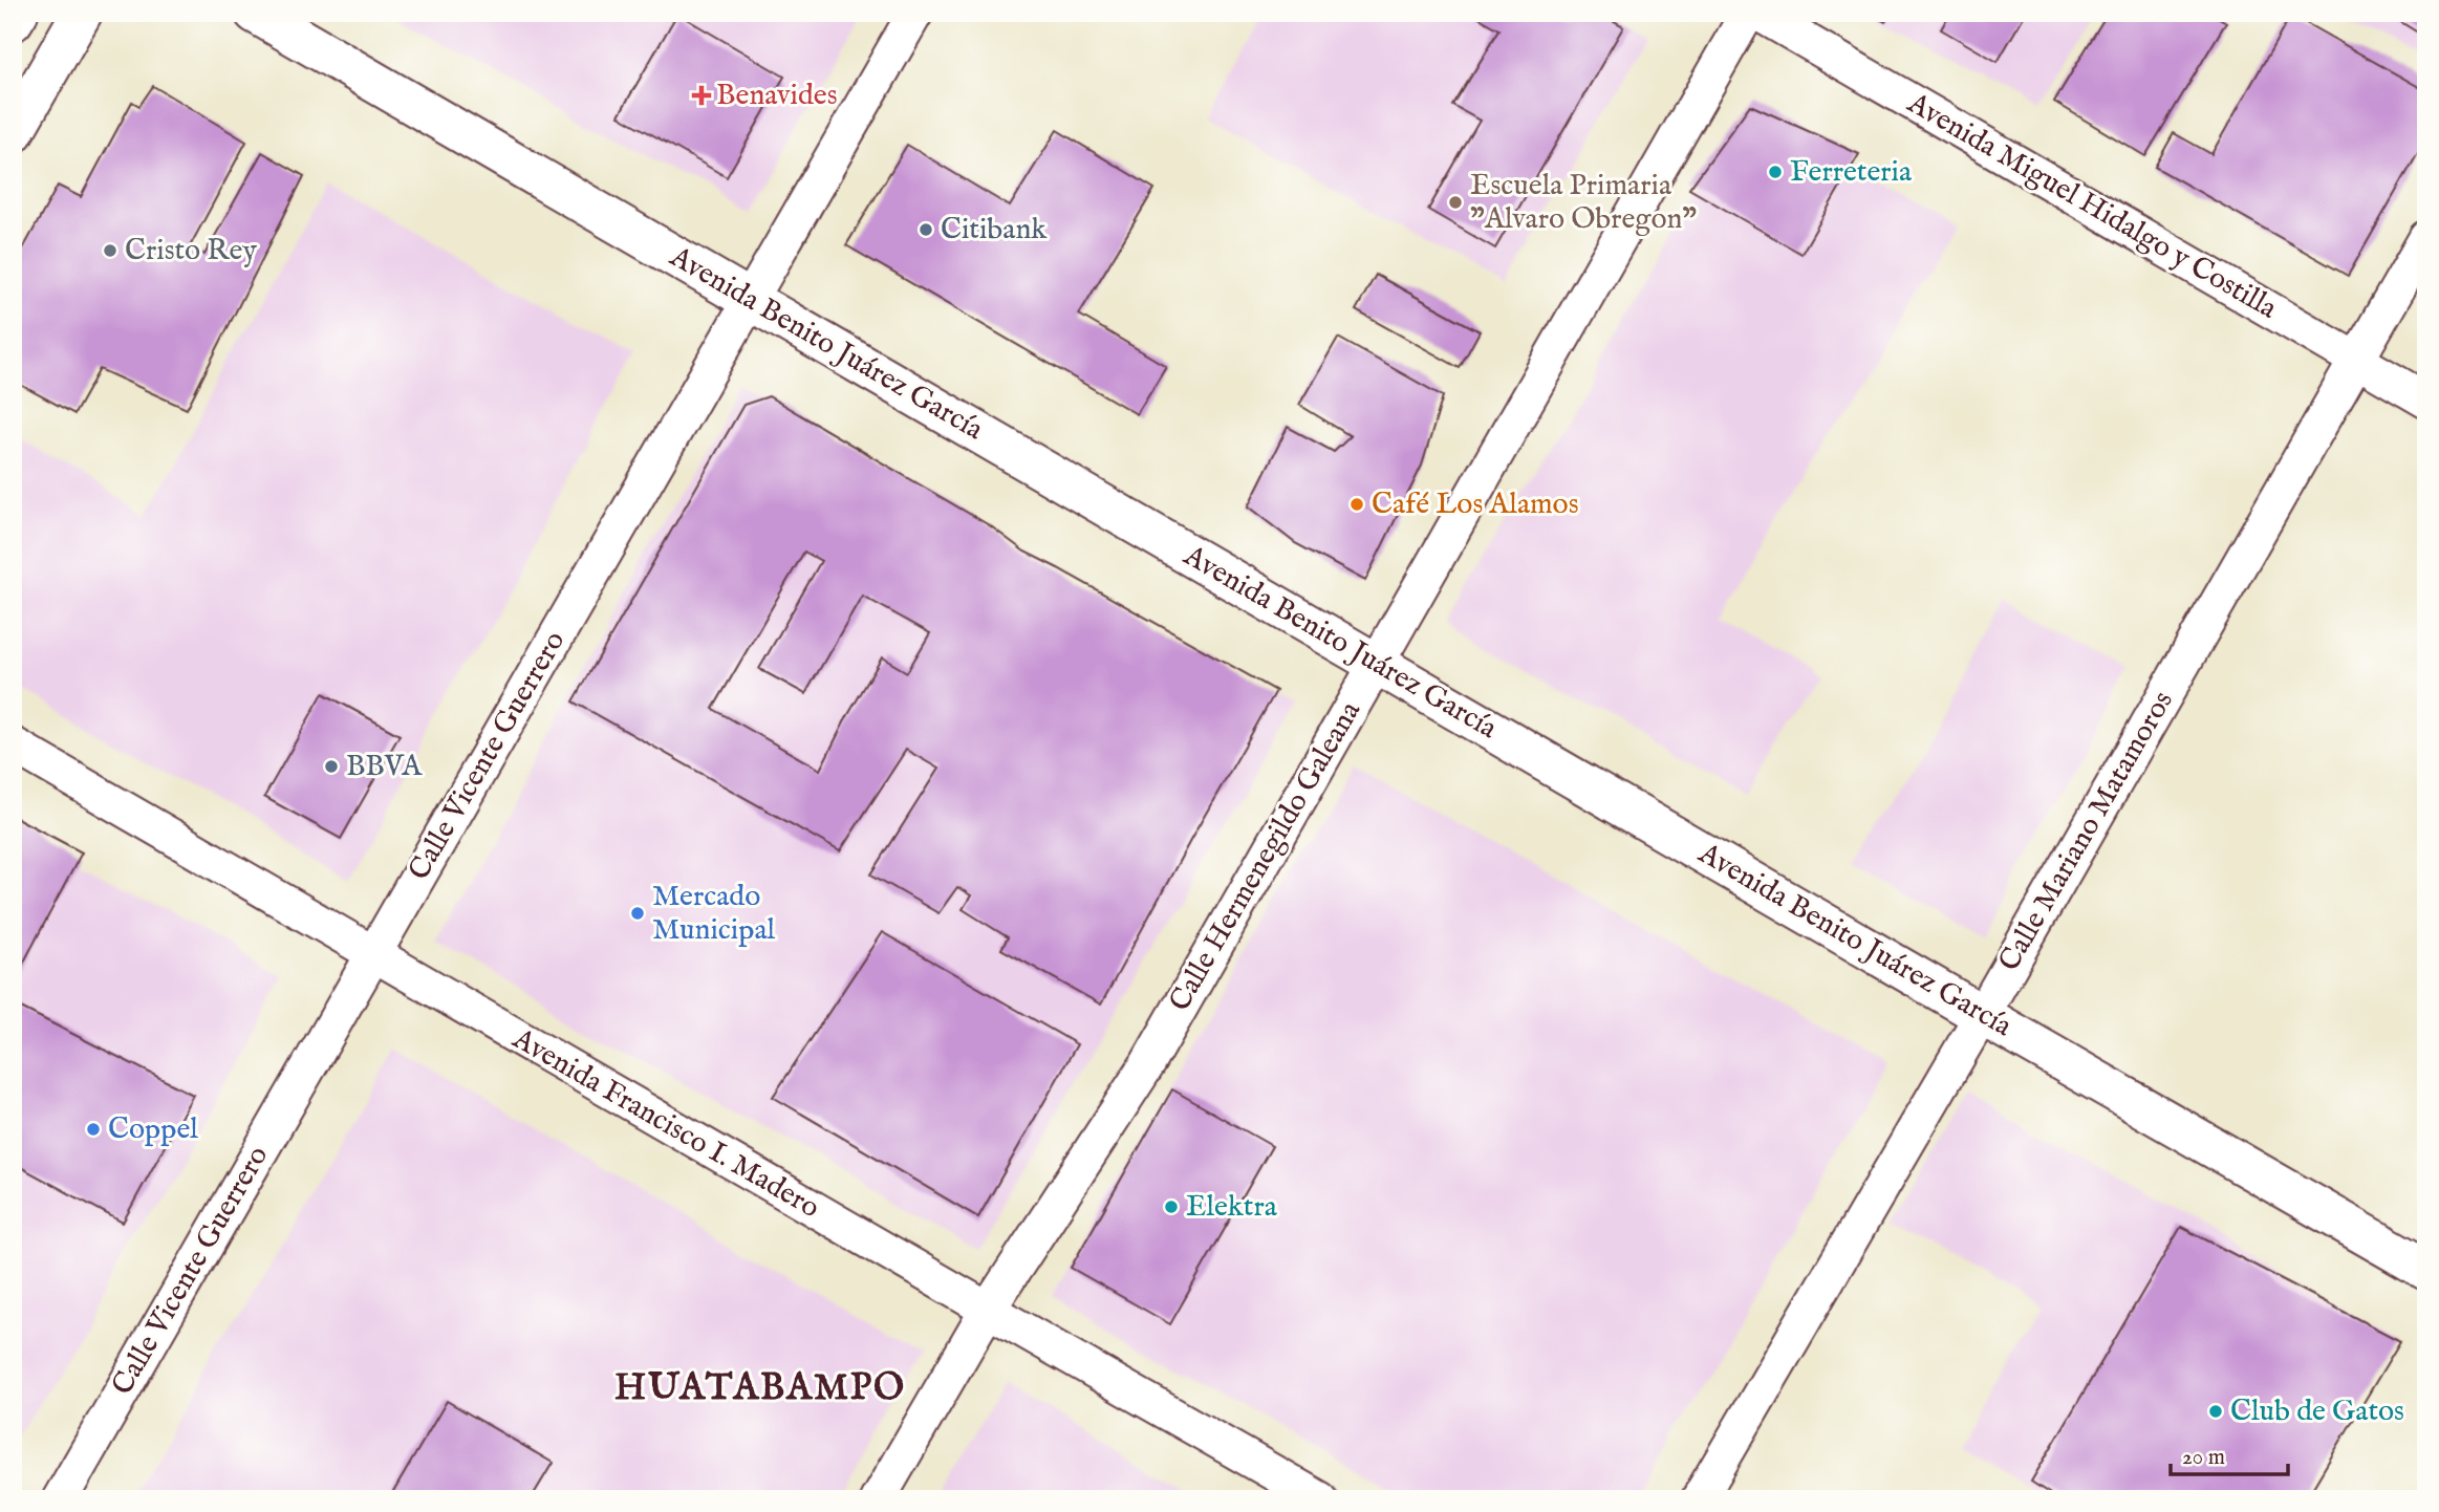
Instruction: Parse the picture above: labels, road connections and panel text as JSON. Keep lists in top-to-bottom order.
{
  "streets": {
    "main road": ["Avenida Benito Juárez García"],
    "street": [
      "Avenida Miguel Hidalgo y Costilla",
      "Calle Vicente Guerrero",
      "Calle Mariano Matamoros",
      "Calle Hermenegildo Galeana",
      "Avenida Francisco I. Madero"
    ]
  },
  "crossings": [
    ["Avenida Miguel Hidalgo y Costilla", "Calle Mariano Matamoros"],
    ["Avenida Benito Juárez García", "Calle Vicente Guerrero"],
    ["Avenida Benito Juárez García", "Calle Mariano Matamoros"],
    ["Avenida Benito Juárez García", "Calle Hermenegildo Galeana"],
    ["Calle Vicente Guerrero", "Avenida Francisco I. Madero"],
    ["Calle Hermenegildo Galeana", "Avenida Francisco I. Madero"]
  ],
  "districts": ["HUATABAMPO"],
  "places": {
    "health": ["Benavides"],
    "other": [
      "Ferreteria",
      "Escuela Primaria \"Alvaro Obregon\"",
      "Citibank",
      "Cristo Rey",
      "Café Los Alamos",
      "BBVA",
      "Mercado Municipal",
      "Coppel",
      "Elektra",
      "Club de Gatos"
    ]
  },
  "scale_bar": "20 m"
}
